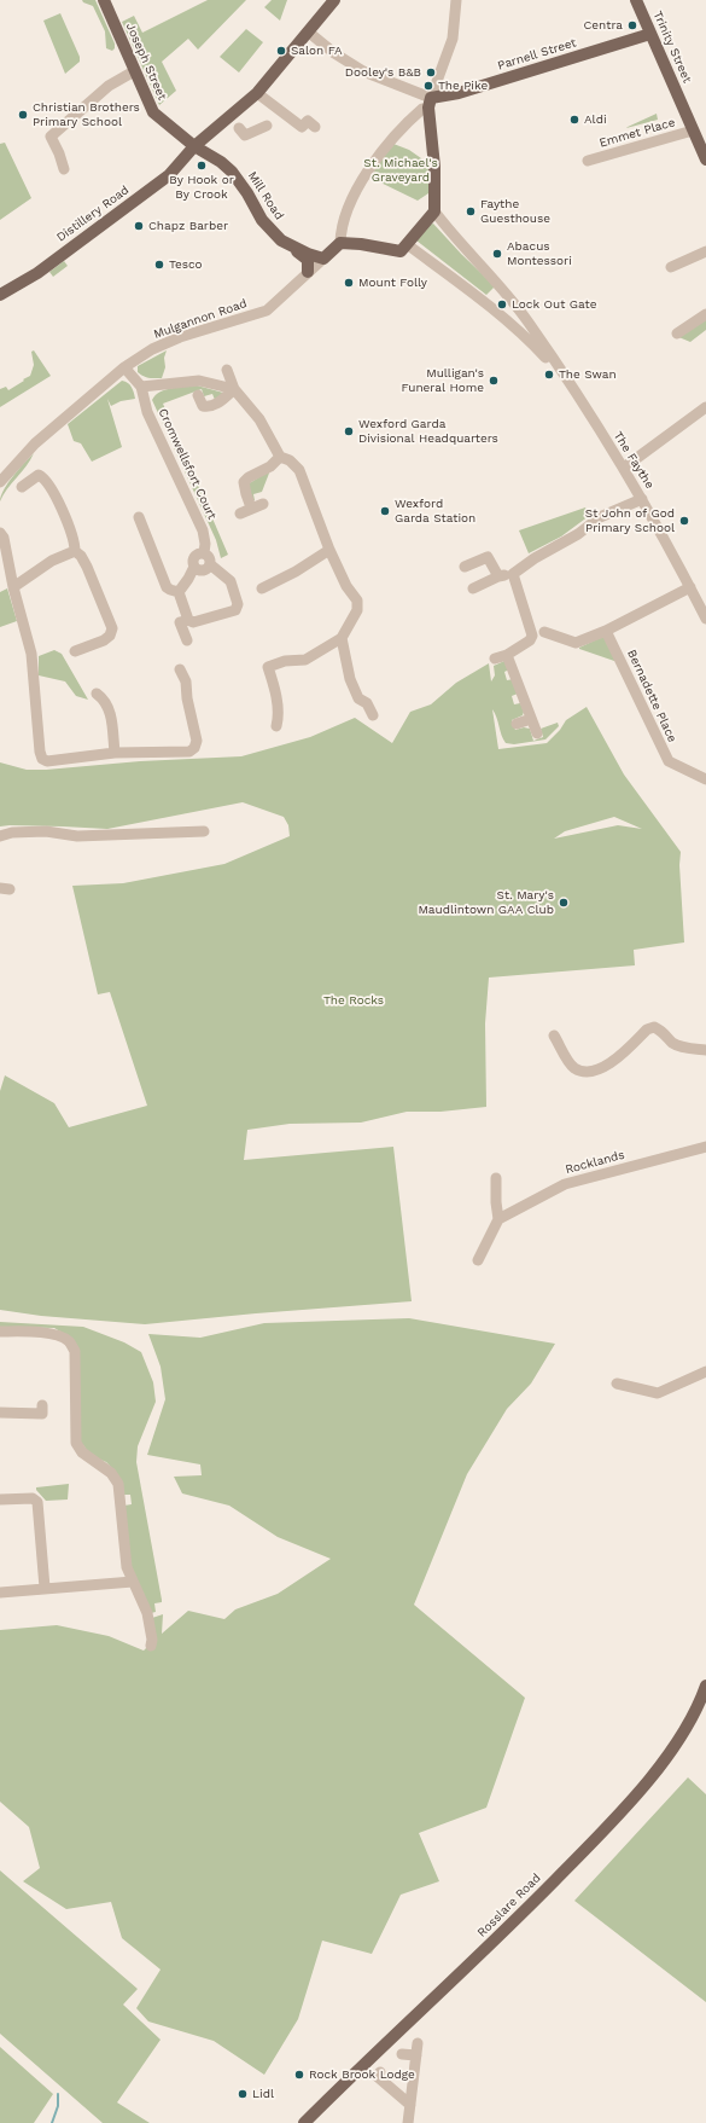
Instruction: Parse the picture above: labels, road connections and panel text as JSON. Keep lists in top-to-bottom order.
{
  "streets": {
    "main road": [
      "Trinity Street",
      "Parnell Street",
      "Joseph Street",
      "Mill Road",
      "Distillery Road",
      "Rosslare Road"
    ],
    "street": [
      "Emmet Place",
      "Mulgannon Road",
      "The Faythe",
      "Cromwellsfort Court",
      "Bernadette Place",
      "Rocklands"
    ]
  },
  "crossings": [
    ["Trinity Street", "Parnell Street"],
    ["Trinity Street", "Emmet Place"],
    ["Joseph Street", "Mill Road"],
    ["Joseph Street", "Distillery Road"],
    ["Mill Road", "Distillery Road"],
    ["Mill Road", "Mulgannon Road"]
  ],
  "parks": ["St. Michael's Graveyard", "The Rocks"],
  "places": [
    "Centra",
    "Salon FA",
    "Dooley's B&B",
    "The Pike",
    "Christian Brothers Primary School",
    "Aldi",
    "By Hook or By Crook",
    "Faythe Guesthouse",
    "Chapz Barber",
    "Abacus Montessori",
    "Tesco",
    "Mount Folly",
    "Lock Out Gate",
    "The Swan",
    "Mulligan's Funeral Home",
    "Wexford Garda Divisional Headquarters",
    "Wexford Garda Station",
    "St John of God Primary School",
    "St. Mary's Maudlintown GAA Club",
    "Rock Brook Lodge",
    "Lidl"
  ]
}
